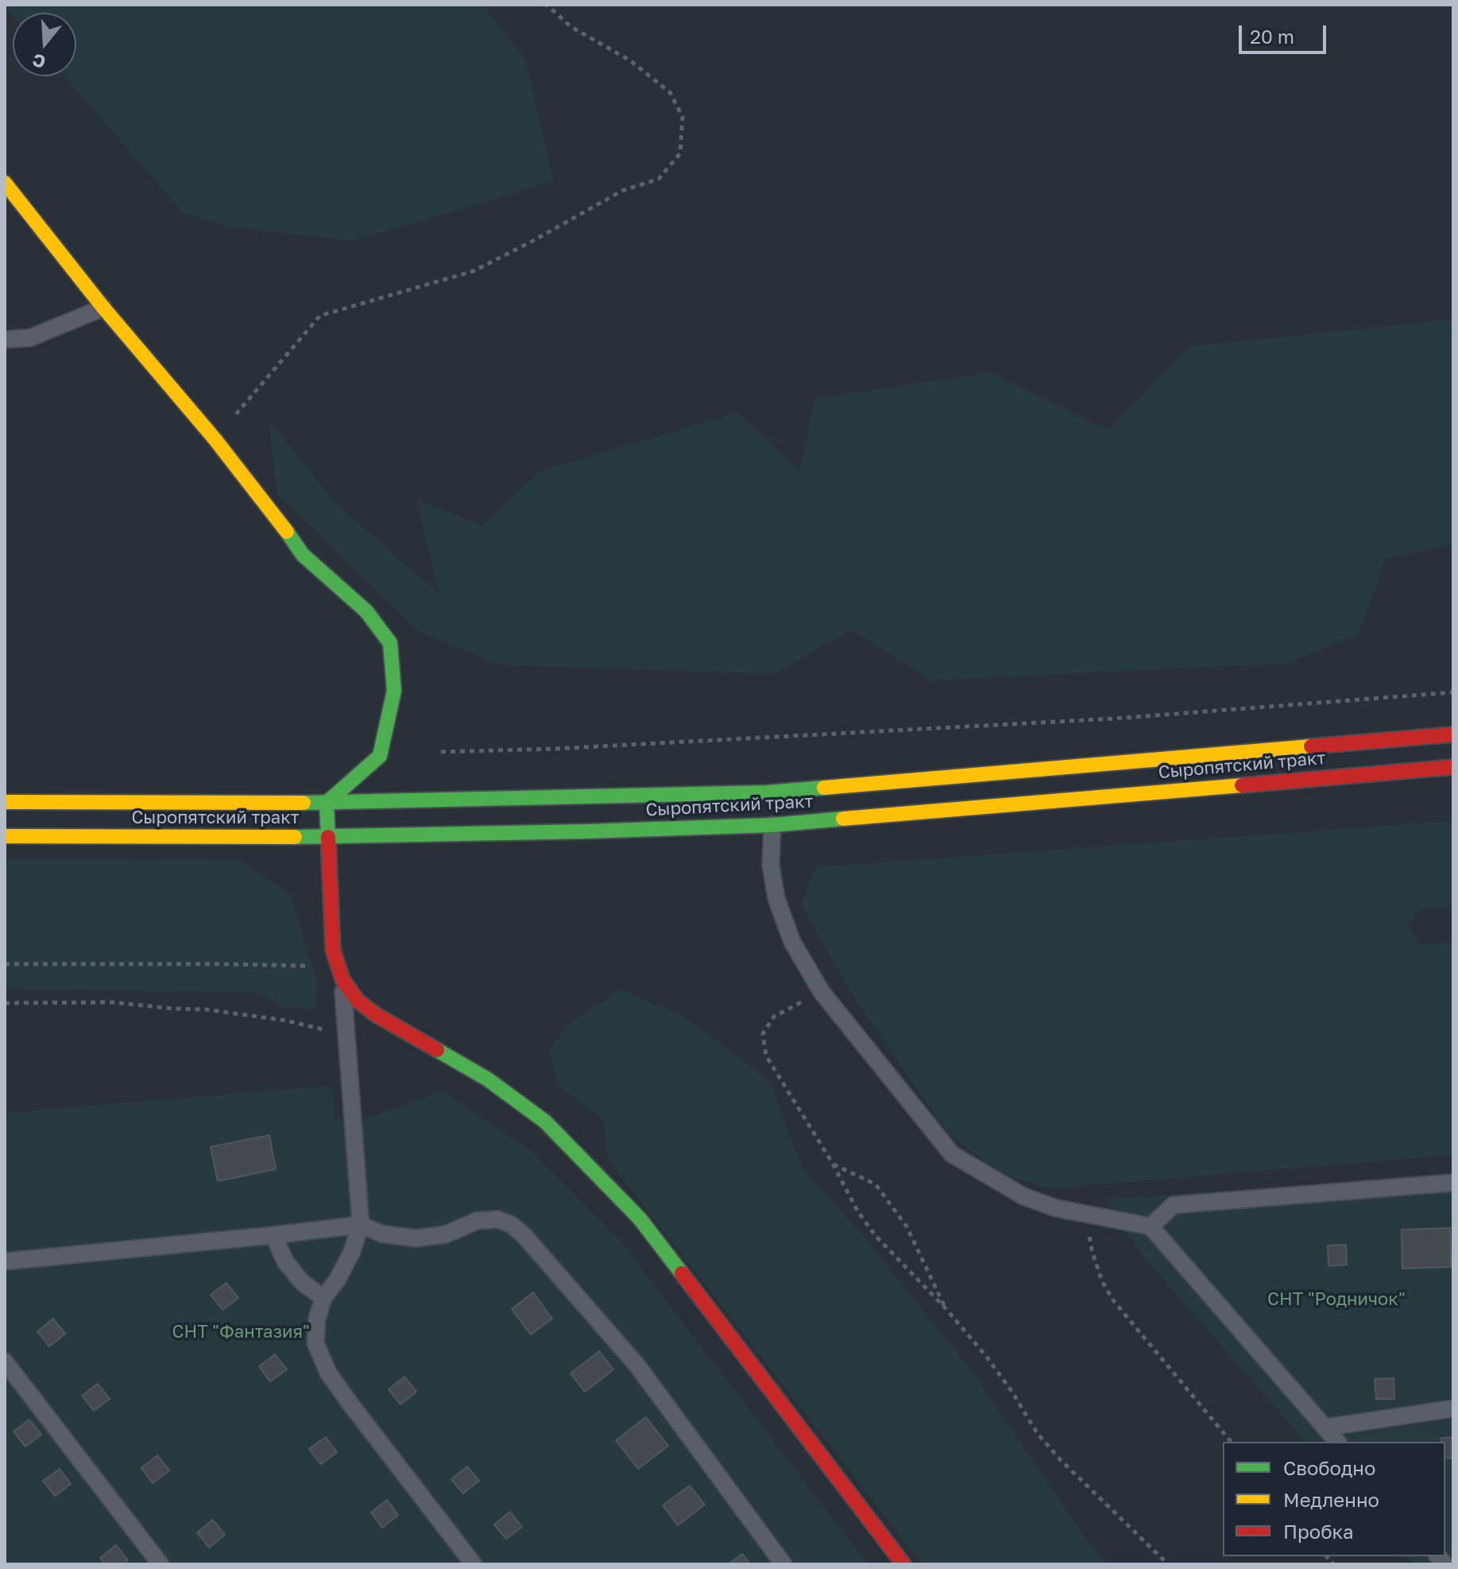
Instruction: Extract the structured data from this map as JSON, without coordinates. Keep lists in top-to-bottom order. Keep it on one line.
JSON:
{"streets":{"main road":["Сыропятский тракт"]},"parks":["СНТ \"Родничок\"","СНТ \"Фантазия\""],"legend":["Свободно","Медленно","Пробка"],"scale_bar":"20 m","north":"bottom"}
